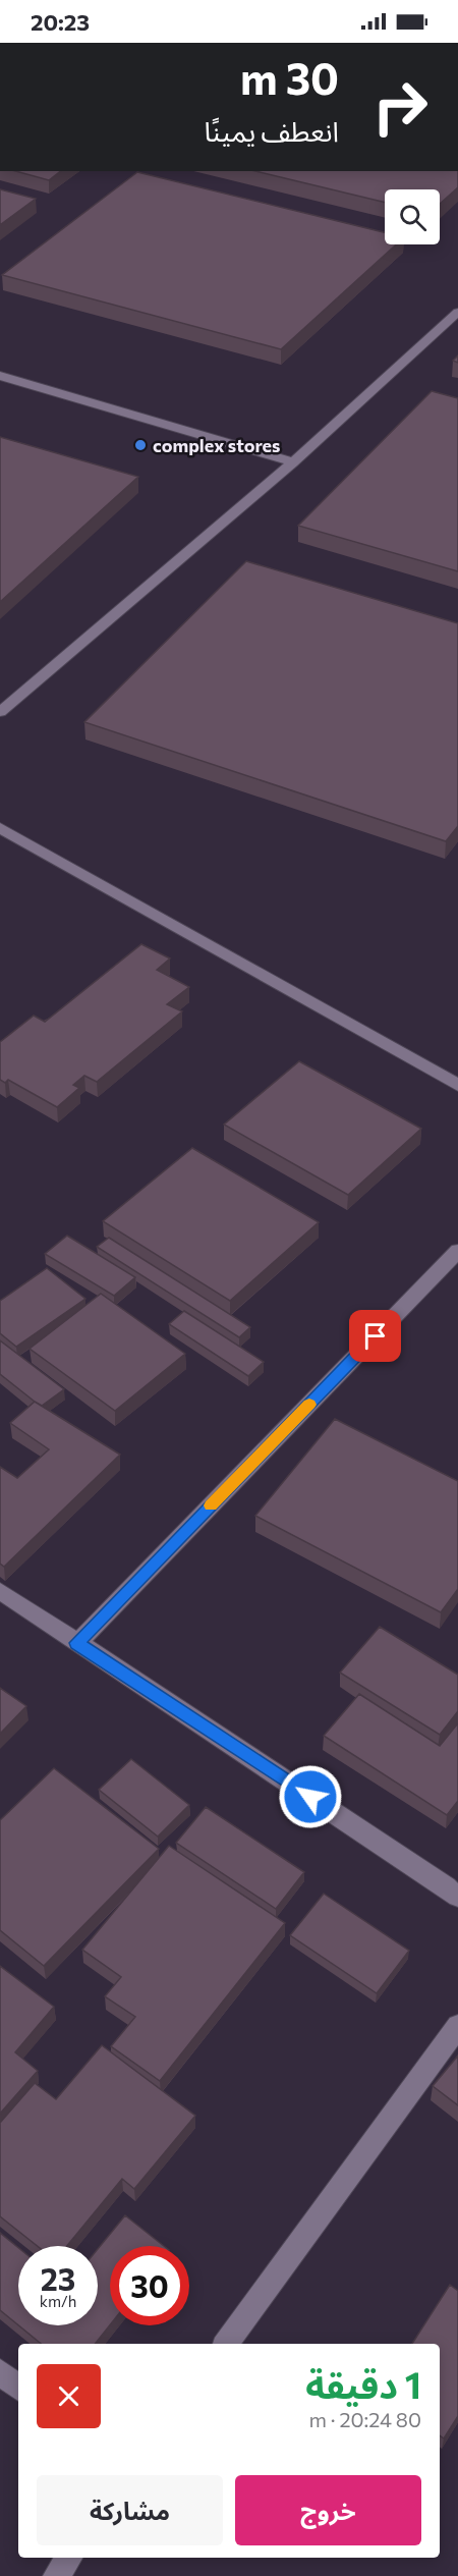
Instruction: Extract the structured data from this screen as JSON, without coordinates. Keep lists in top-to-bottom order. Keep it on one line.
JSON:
{"places":["complex stores"],"page":{"status":"20:23","turn":["30 m","انعطف يمينًا"],"speed":"23 km/h","limit":"30","heading":["1 دقيقة","80 m · 20:24"],"buttons":["خروج","مشاركة"]}}
